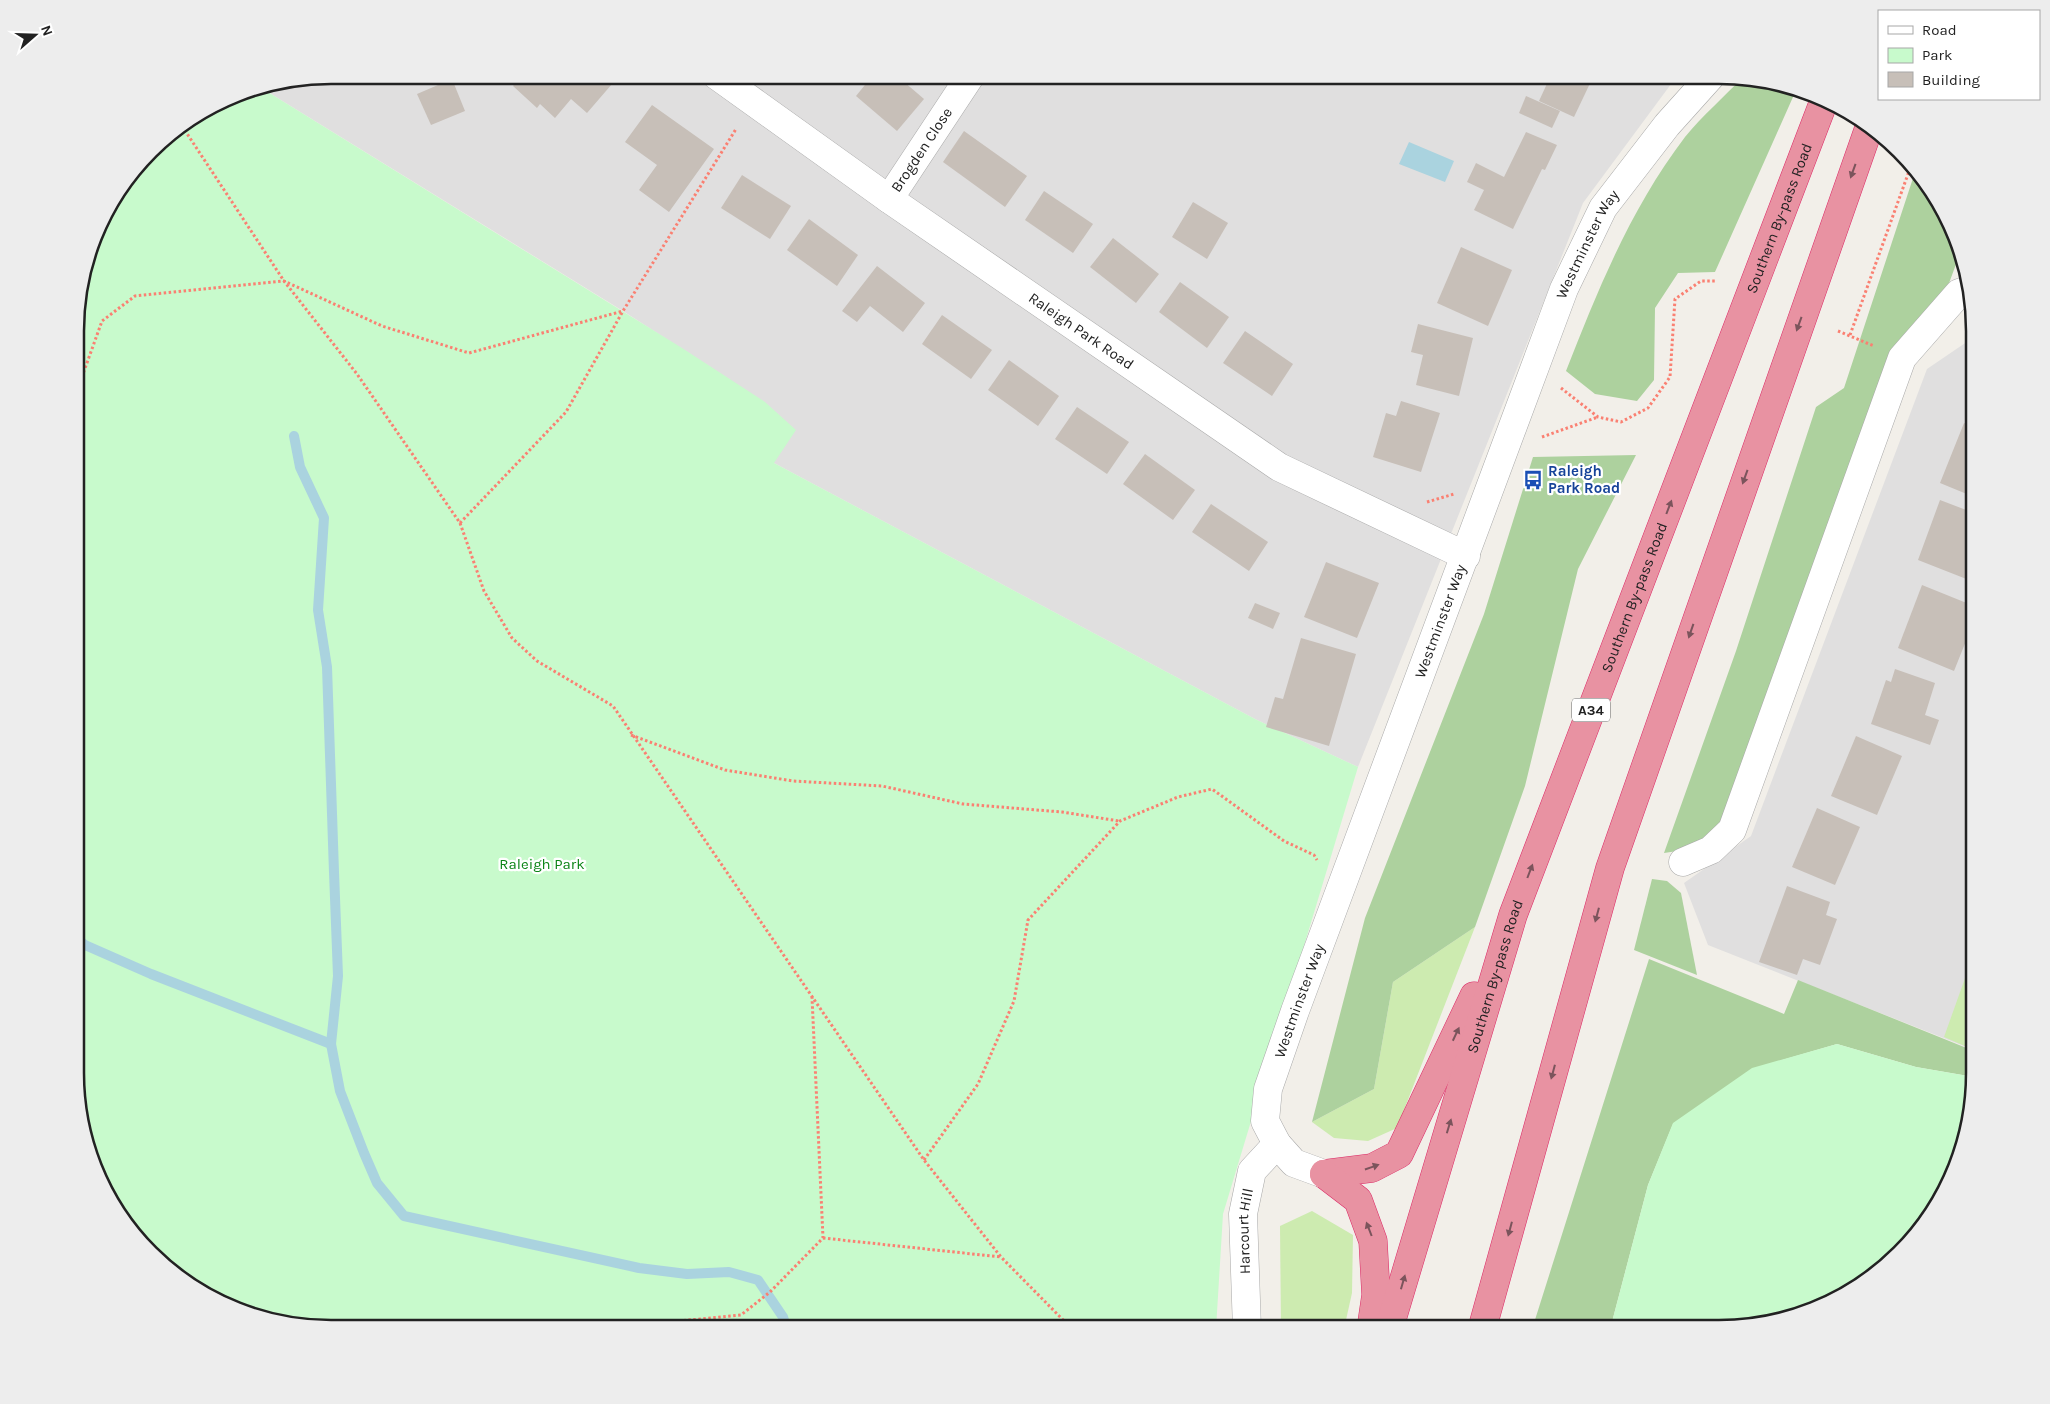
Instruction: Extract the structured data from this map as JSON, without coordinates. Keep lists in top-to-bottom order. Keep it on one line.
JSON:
{"streets":{"highway":["Southern By-pass Road","A34"],"street":["Brogden Close","Westminster Way","Raleigh Park Road","Harcourt Hill"]},"crossings":[["Brogden Close","Raleigh Park Road"],["Westminster Way","Raleigh Park Road"],["Westminster Way","Harcourt Hill"]],"parks":["Raleigh Park"],"places":{"bus stop":["Raleigh Park Road"]},"legend":["Road","Park","Building"],"north":"right"}
